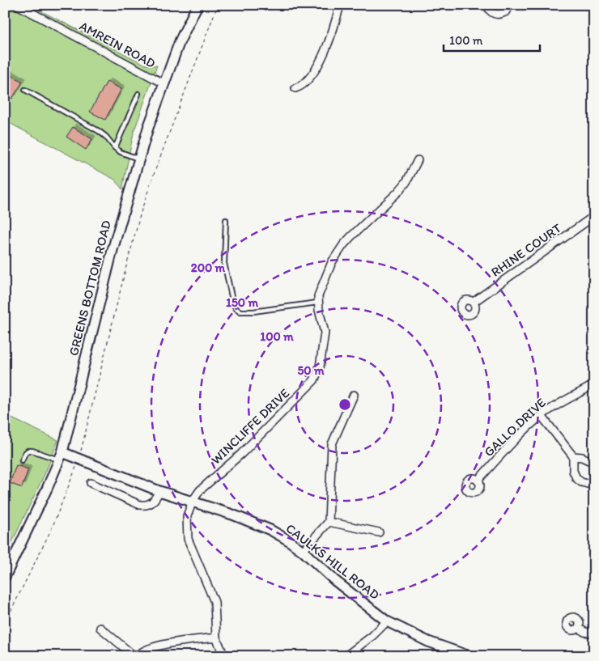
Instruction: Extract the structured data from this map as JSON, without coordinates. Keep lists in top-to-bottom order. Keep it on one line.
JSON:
{"streets":{"street":["AMREIN ROAD","RHINE COURT","GREENS BOTTOM ROAD","WINCLIFFE DRIVE","GALLO DRIVE","CAULKS HILL ROAD"]},"crossings":[["AMREIN ROAD","GREENS BOTTOM ROAD"],["GREENS BOTTOM ROAD","CAULKS HILL ROAD"],["WINCLIFFE DRIVE","CAULKS HILL ROAD"]],"scale_bar":"100 m","rings":["200 m","150 m","100 m","50 m"]}
